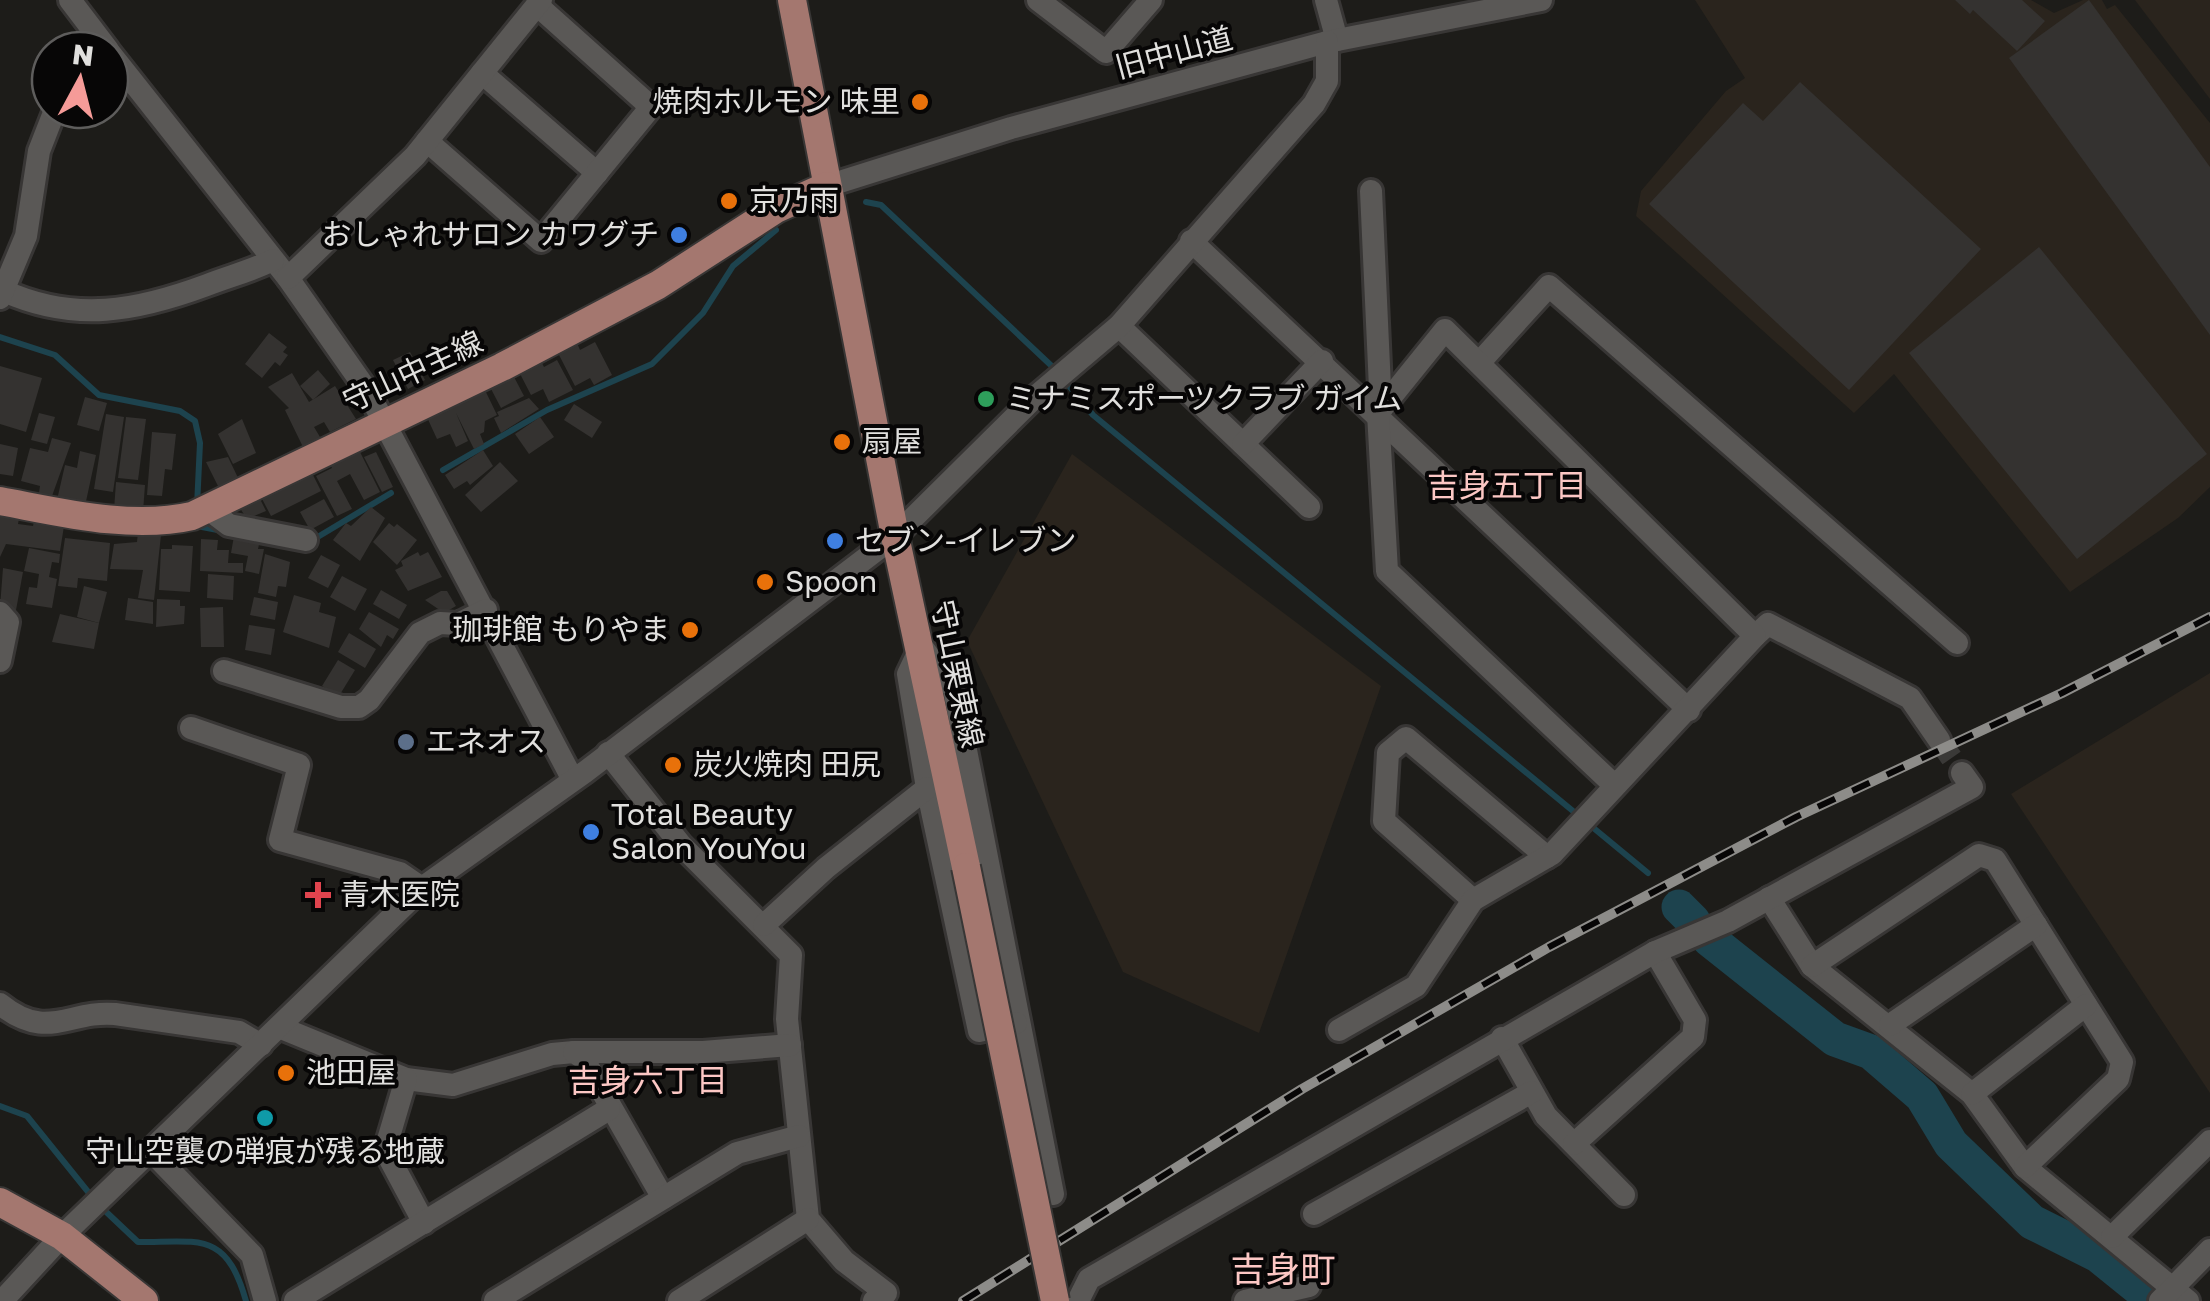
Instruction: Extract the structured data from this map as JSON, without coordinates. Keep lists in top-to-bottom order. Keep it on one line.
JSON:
{"streets":{"main road":["守山中主線","守山栗東線"],"street":["旧中山道"]},"crossings":[["旧中山道","守山中主線"],["旧中山道","守山栗東線"],["守山中主線","守山栗東線"]],"districts":["吉身五丁目","吉身六丁目","吉身町"],"places":{"other":["焼肉ホルモン 味里","京乃雨","おしゃれサロン カワグチ","ミナミスポーツクラブ ガイム","扇屋","セブン-イレブン","Spoon","珈琲館 もりやま","エネオス","炭火焼肉 田尻","Total Beauty Salon YouYou","池田屋","守山空襲の弾痕が残る地蔵"],"health":["青木医院"]},"north":"top"}
